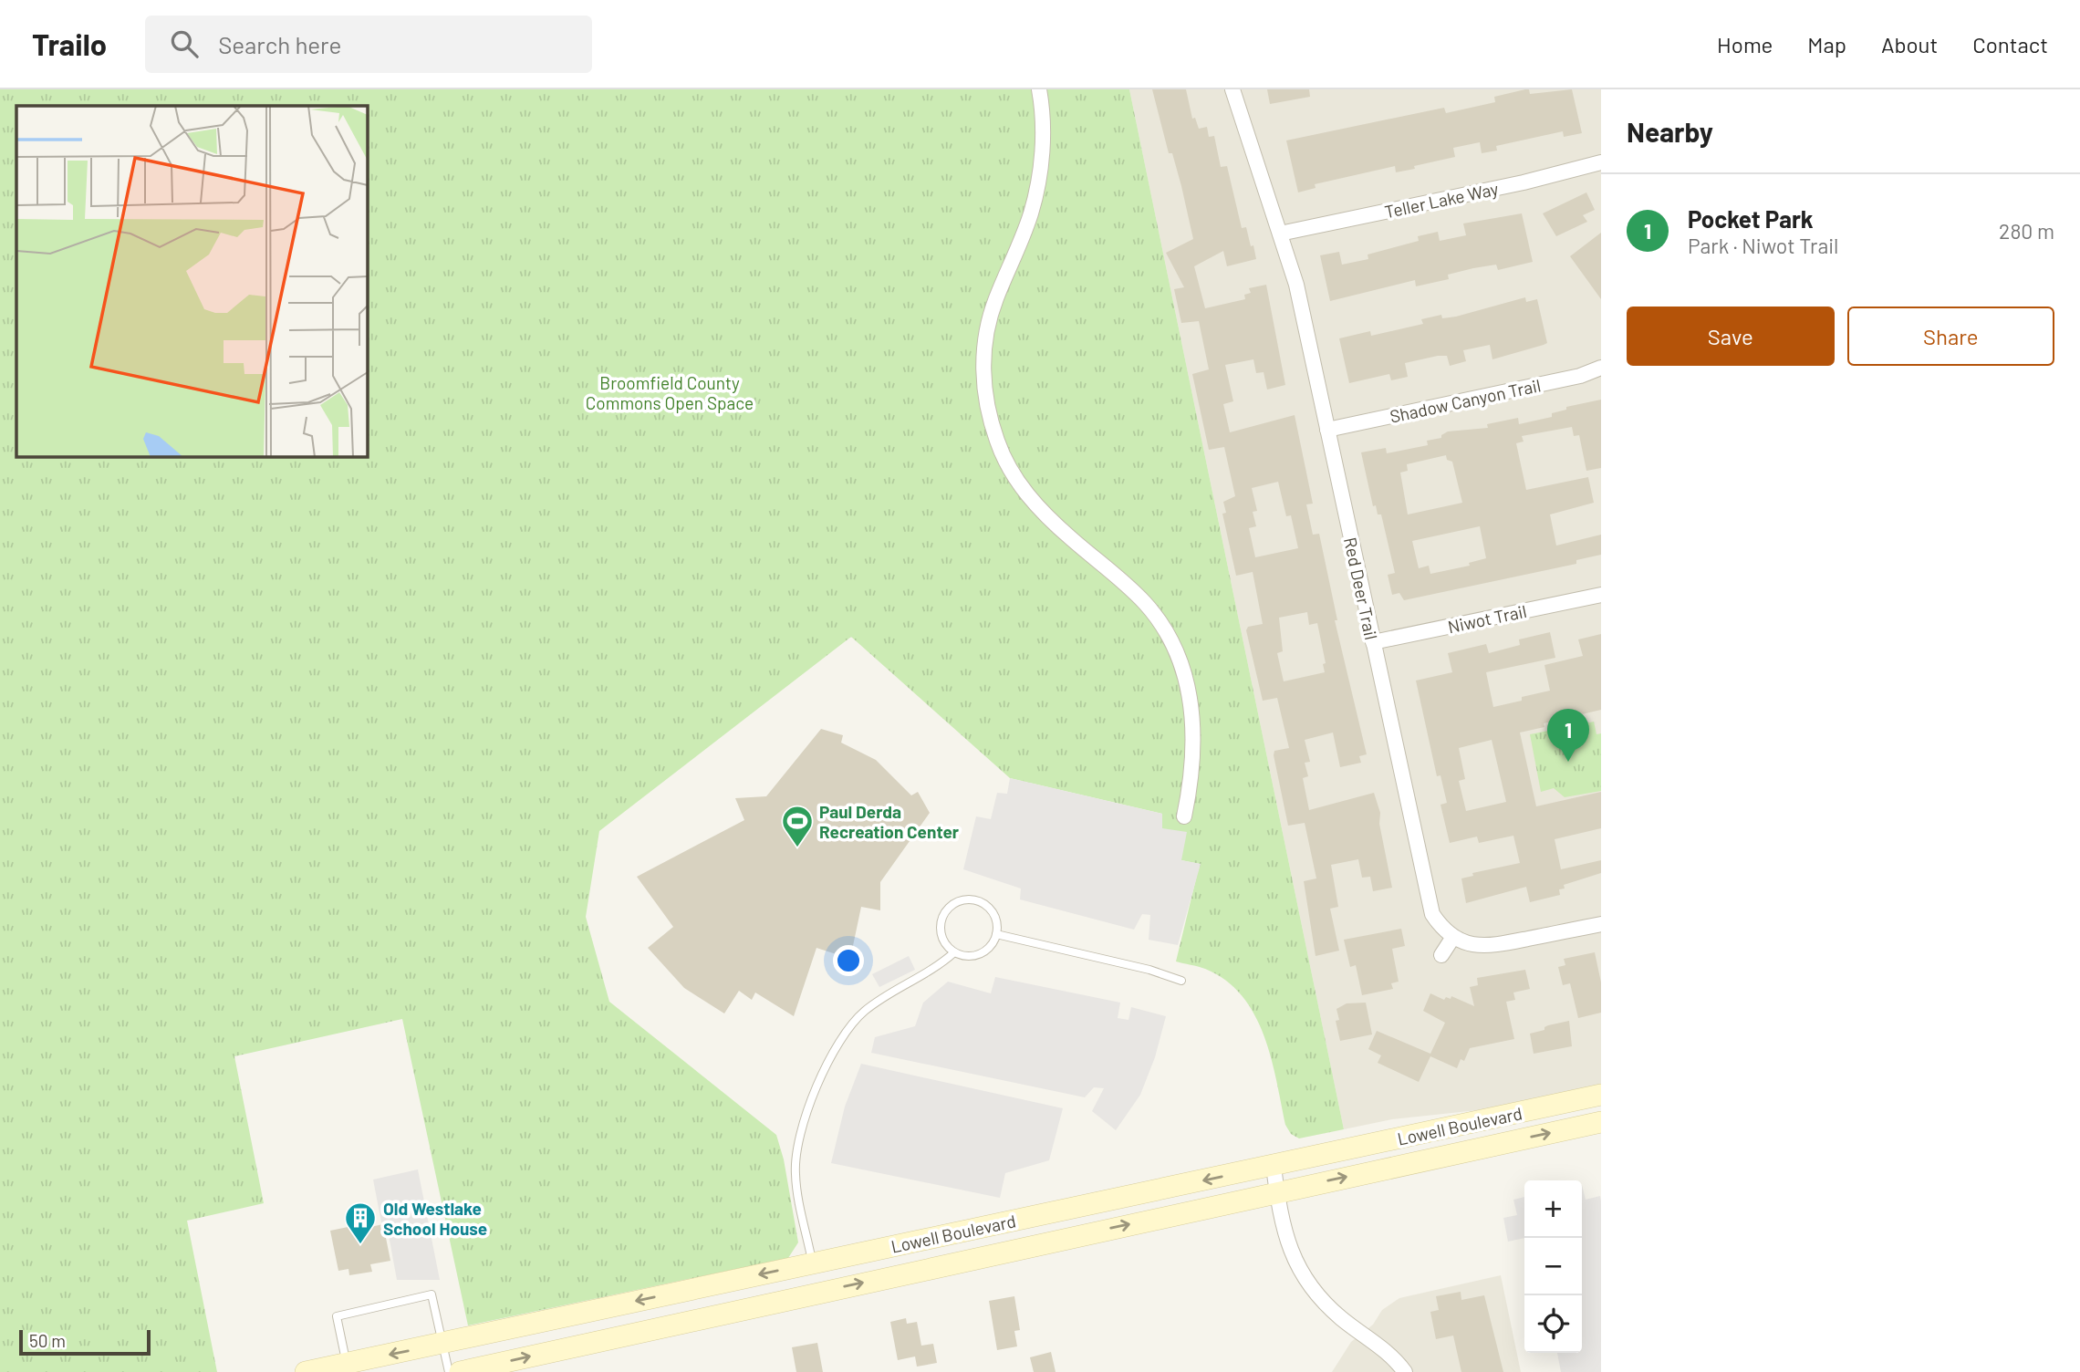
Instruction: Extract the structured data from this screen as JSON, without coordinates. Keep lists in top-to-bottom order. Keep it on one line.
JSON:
{"streets":{"main road":["Lowell Boulevard"],"street":["Teller Lake Way","Shadow Canyon Trail","Red Deer Trail","Niwot Trail"]},"crossings":[["Teller Lake Way","Red Deer Trail"],["Shadow Canyon Trail","Red Deer Trail"],["Red Deer Trail","Niwot Trail"]],"parks":["Broomfield County Commons Open Space"],"places":{"sports":["Paul Derda Recreation Center"],"building":["Old Westlake School House"]},"scale_bar":"50 m","page":{"header":"Trailo","search":"Search here","nav":["Home","Map","About","Contact"],"heading":"Nearby","list":[{"mark":"1","name":"Pocket Park","note":"Park · Niwot Trail","value":"280 m"}],"buttons":["Save","Share"],"pins":"1","map_buttons":["+","−"],"scale":"50 m"}}
